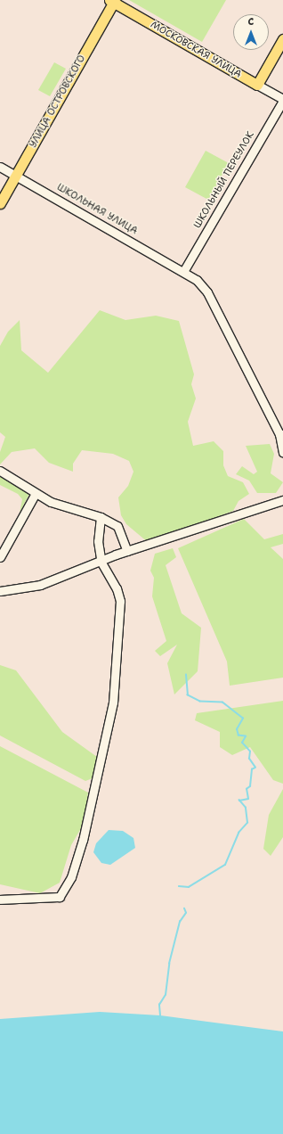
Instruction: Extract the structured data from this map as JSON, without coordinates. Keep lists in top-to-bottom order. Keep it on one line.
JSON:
{"streets":{"main road":["МОСКОВСКАЯ УЛИЦА","УЛИЦА ОСТРОВСКОГО"],"street":["ШКОЛЬНЫЙ ПЕРЕУЛОК","ШКОЛЬНАЯ УЛИЦА"]},"crossings":[["МОСКОВСКАЯ УЛИЦА","УЛИЦА ОСТРОВСКОГО"],["МОСКОВСКАЯ УЛИЦА","ШКОЛЬНЫЙ ПЕРЕУЛОК"],["УЛИЦА ОСТРОВСКОГО","ШКОЛЬНАЯ УЛИЦА"],["ШКОЛЬНЫЙ ПЕРЕУЛОК","ШКОЛЬНАЯ УЛИЦА"]],"north":"top"}
